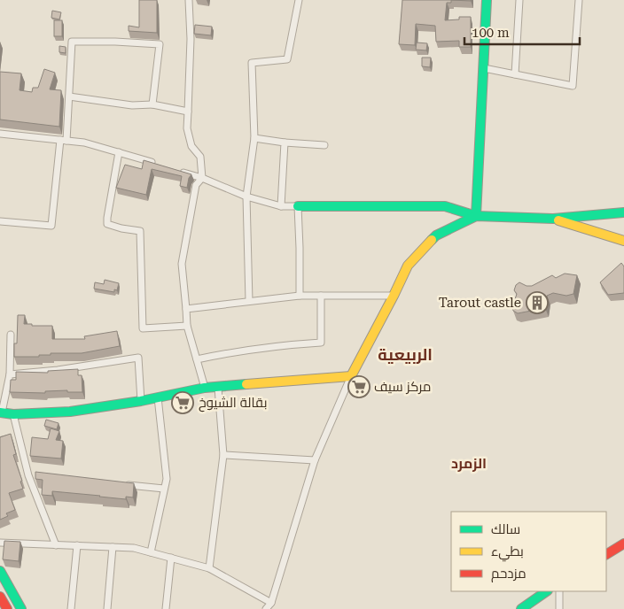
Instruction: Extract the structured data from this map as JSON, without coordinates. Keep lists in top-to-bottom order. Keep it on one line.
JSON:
{"districts":["الربيعية","الزمرد"],"places":{"building":["Tarout castle"],"supermarket":["مركز سيف","بقالة الشيوخ"]},"legend":["سالك","بطيء","مزدحم"],"scale_bar":"100 m"}
